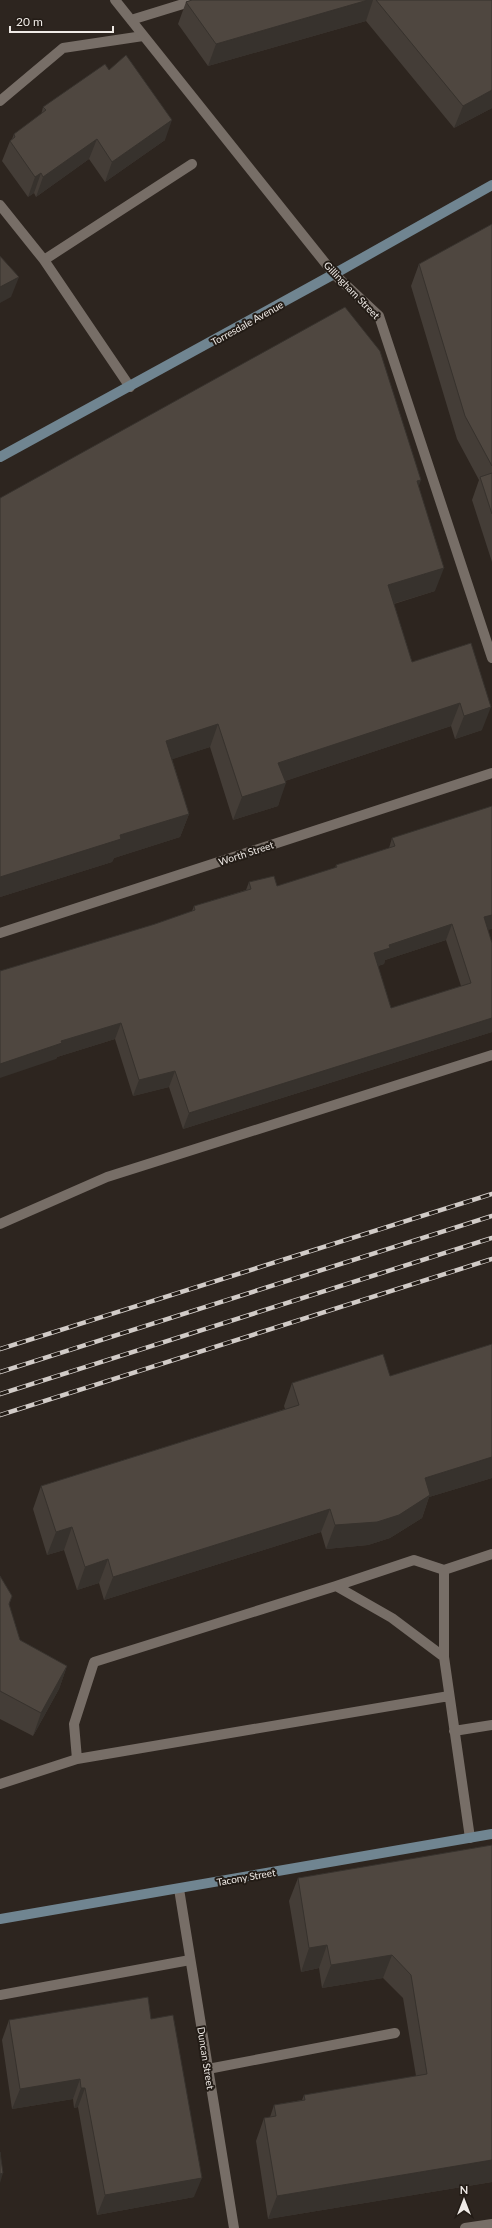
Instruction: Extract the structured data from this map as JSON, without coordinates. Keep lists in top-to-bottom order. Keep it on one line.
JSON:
{"streets":{"main road":["Torresdale Avenue","Tacony Street"],"street":["Gillingham Street","Worth Street","Duncan Street"]},"crossings":[["Gillingham Street","Torresdale Avenue"],["Tacony Street","Duncan Street"]],"scale_bar":"20 m","north":"top"}
